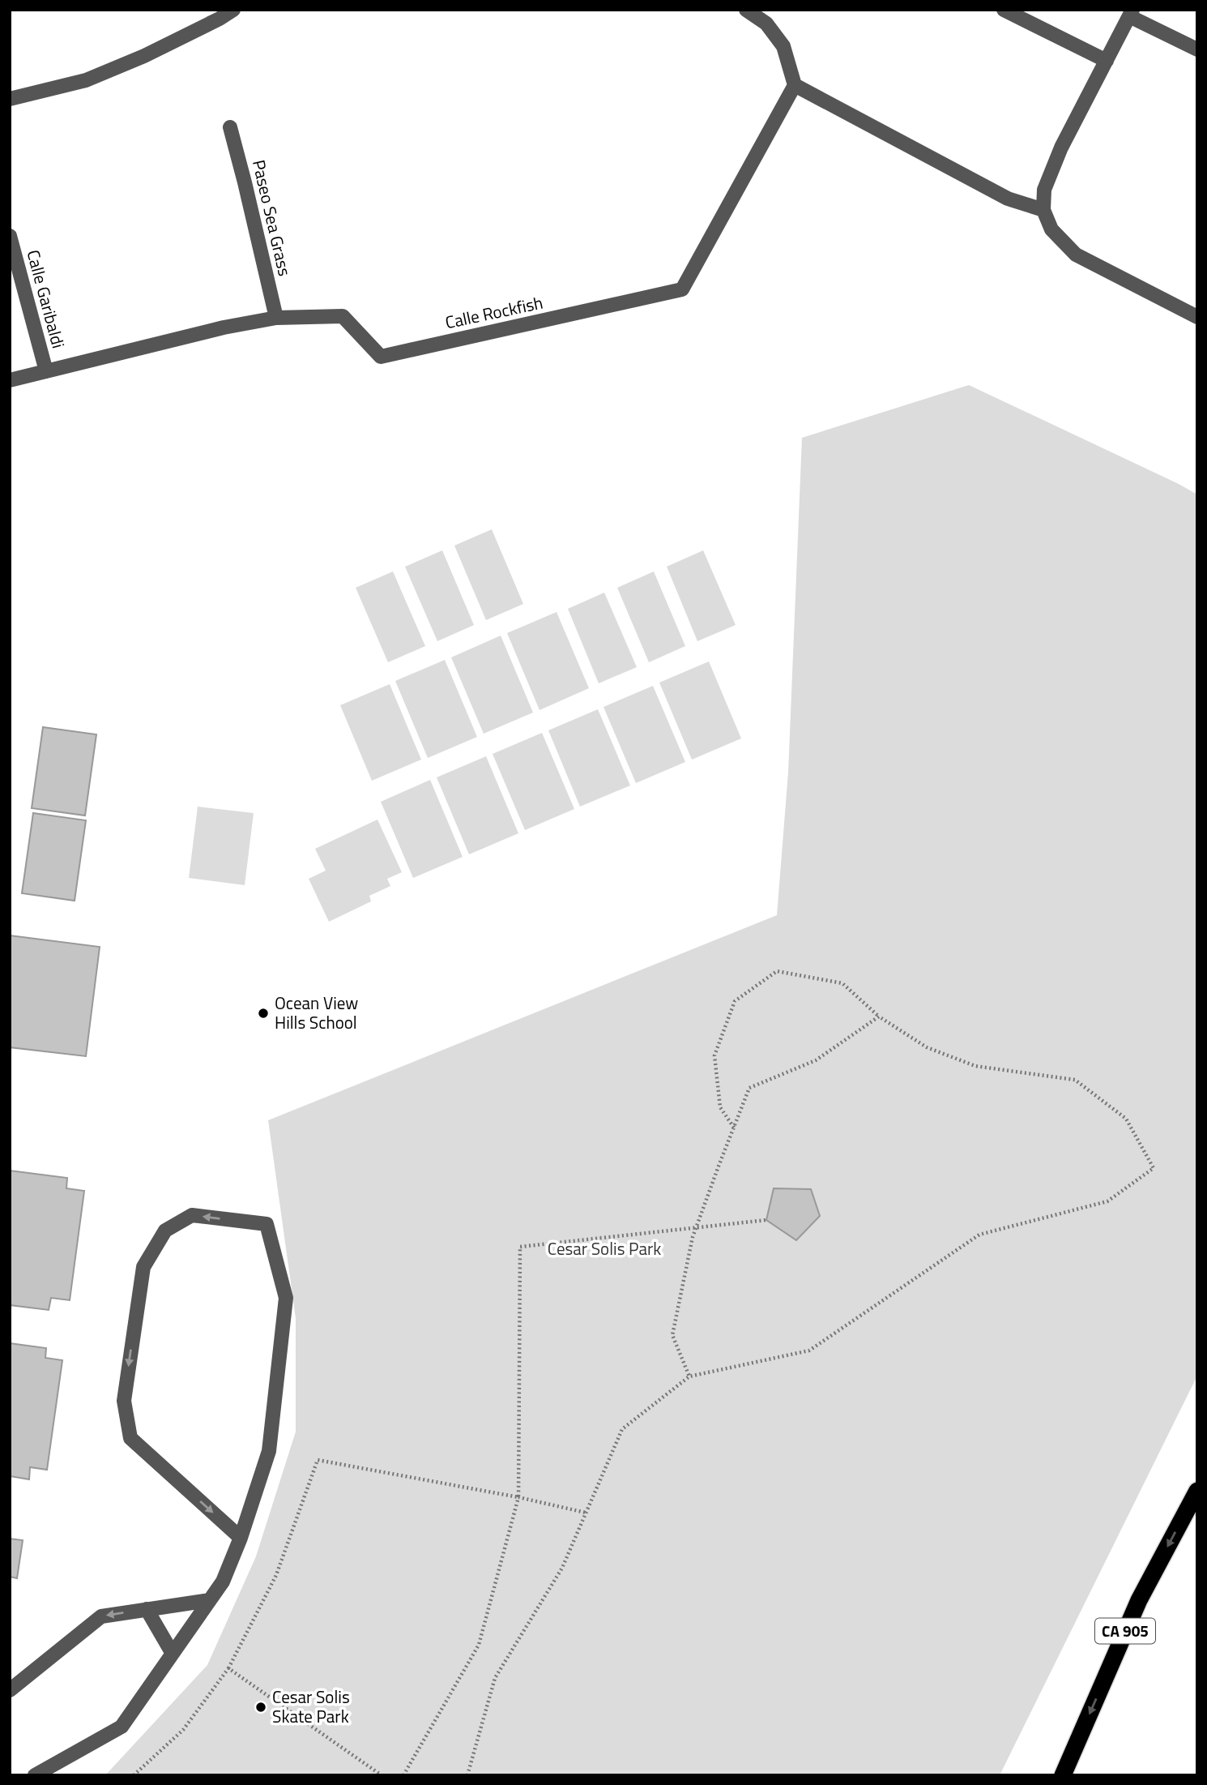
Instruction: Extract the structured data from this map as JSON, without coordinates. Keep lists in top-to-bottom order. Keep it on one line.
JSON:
{"streets":{"highway":["CA 905"],"street":["Paseo Sea Grass","Calle Garibaldi","Calle Rockfish"]},"crossings":[["Paseo Sea Grass","Calle Rockfish"],["Calle Garibaldi","Calle Rockfish"]],"parks":["Cesar Solis Park"],"places":["Ocean View Hills School","Cesar Solis Skate Park"]}
